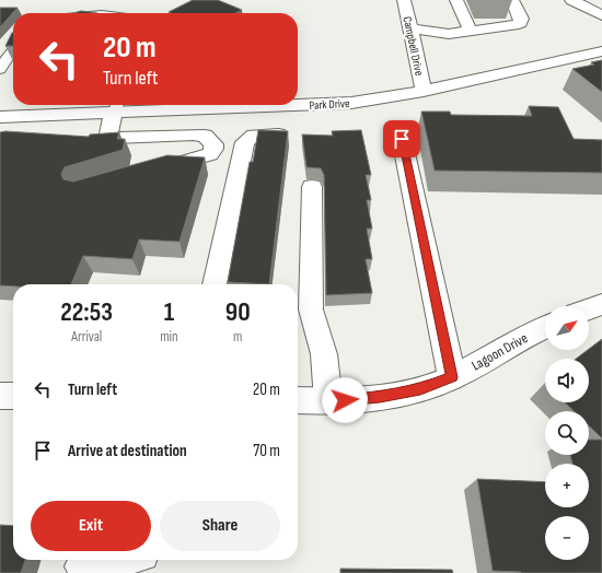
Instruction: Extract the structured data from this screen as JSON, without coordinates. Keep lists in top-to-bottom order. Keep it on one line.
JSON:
{"streets":{"street":["Campbell Drive","Park Drive","Lagoon Drive"]},"crossings":[["Campbell Drive","Park Drive"]],"north":"top right","page":{"turn":["20 m","Turn left"],"eta":["22:53","Arrival","1","min","90","m"],"map_buttons":["+","−"],"list":[{"name":"Turn left","value":"20 m"},{"name":"Arrive at destination","value":"70 m"}],"buttons":["Exit","Share"]}}
